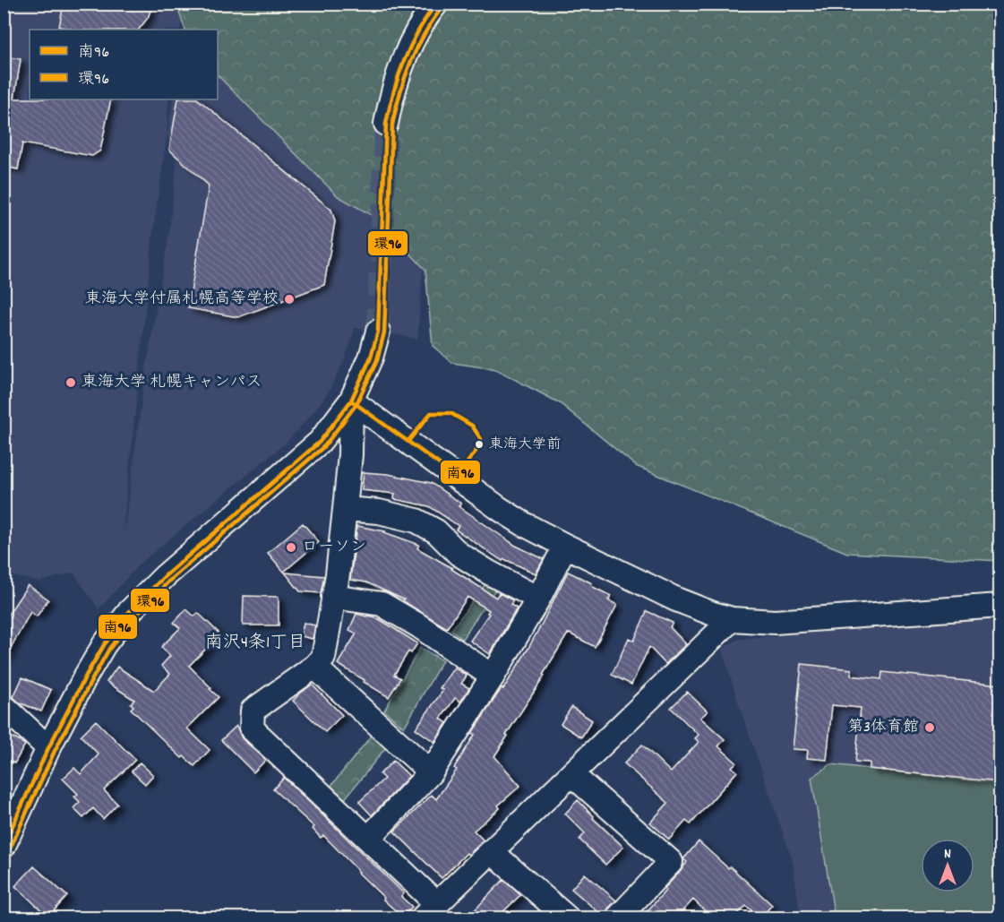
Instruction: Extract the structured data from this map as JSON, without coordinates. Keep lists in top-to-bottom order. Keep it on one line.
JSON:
{"districts":["南沢4条1丁目"],"places":["東海大学付属札幌高等学校","東海大学 札幌キャンパス","東海大学前","ローソン","第3体育館"],"lines":["transit line 南96","transit line 環96"],"legend":["南96","環96"],"north":"top"}
